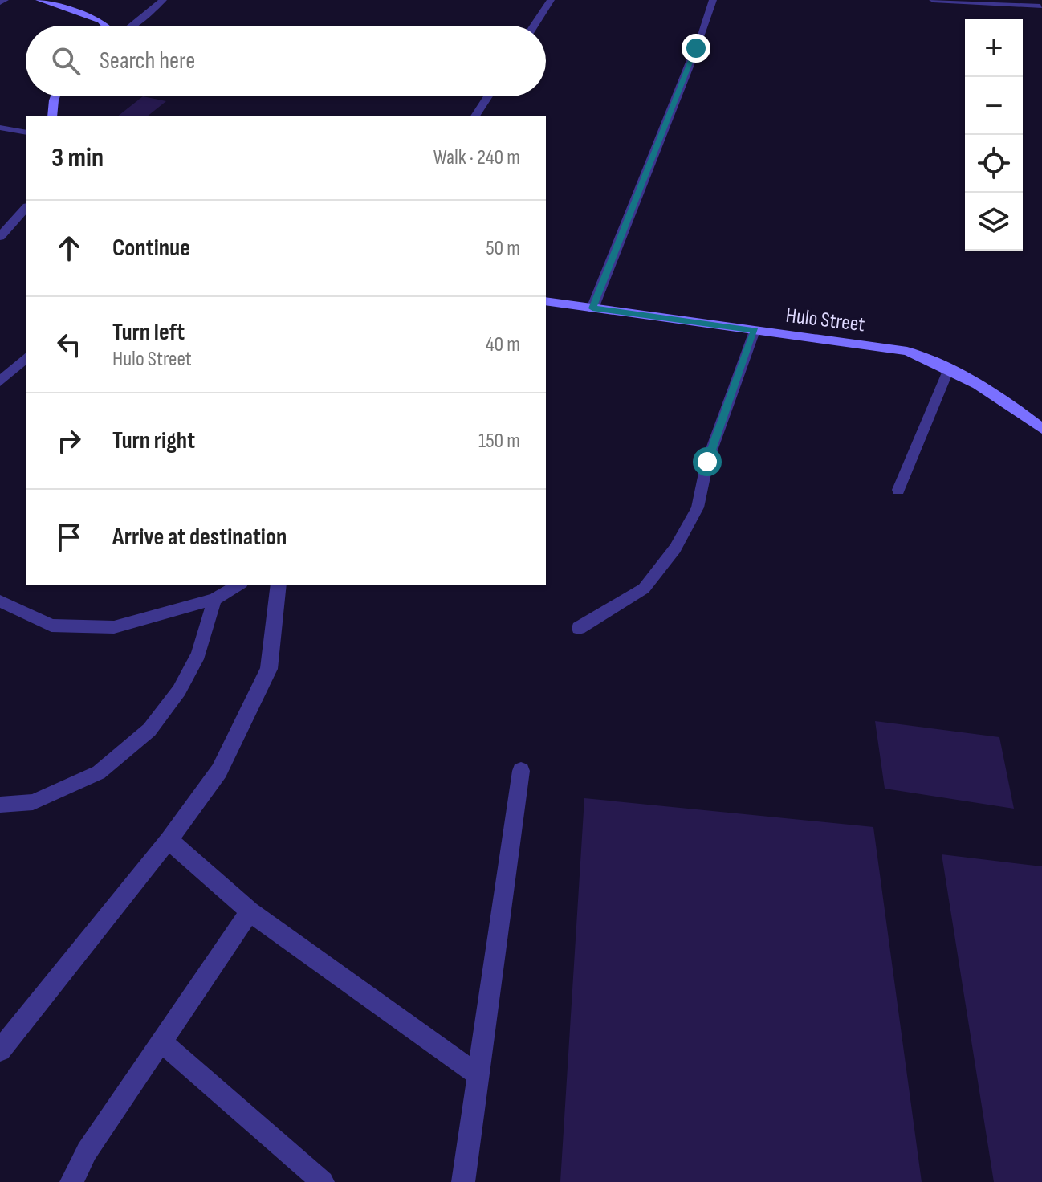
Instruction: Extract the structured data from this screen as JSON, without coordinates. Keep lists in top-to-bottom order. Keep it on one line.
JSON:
{"streets":{"main road":["Hulo Street"]},"page":{"map_buttons":["+","−"],"search":"Search here","heading":["3 min","Walk · 240 m"],"list":[["Continue","50 m"],["Turn left","Hulo Street","40 m"],["Turn right","150 m"],"Arrive at destination"]}}
